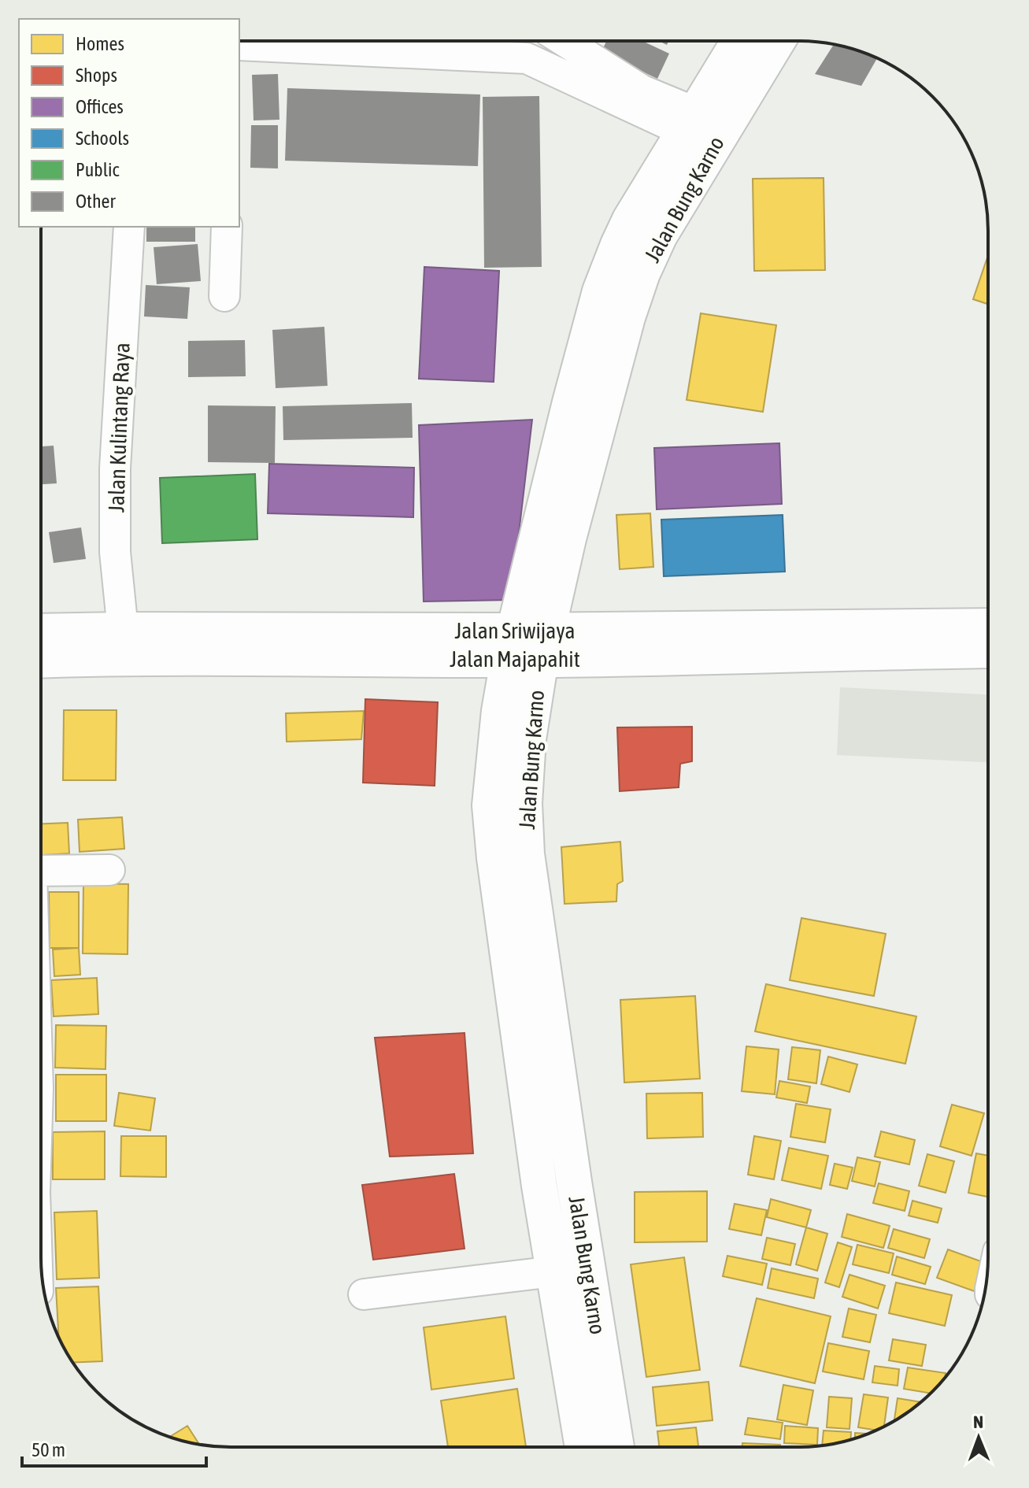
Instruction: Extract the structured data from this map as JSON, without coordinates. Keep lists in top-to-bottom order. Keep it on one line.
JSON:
{"streets":{"main road":["Jalan Bung Karno","Jalan Sriwijaya","Jalan Majapahit"],"street":["Jalan Kulintang Raya"]},"crossings":[["Jalan Bung Karno","Jalan Sriwijaya"],["Jalan Bung Karno","Jalan Majapahit"],["Jalan Kulintang Raya","Jalan Sriwijaya"],["Jalan Sriwijaya","Jalan Majapahit"]],"legend":["Homes","Shops","Offices","Schools","Public","Other"],"scale_bar":"50 m","north":"top"}
